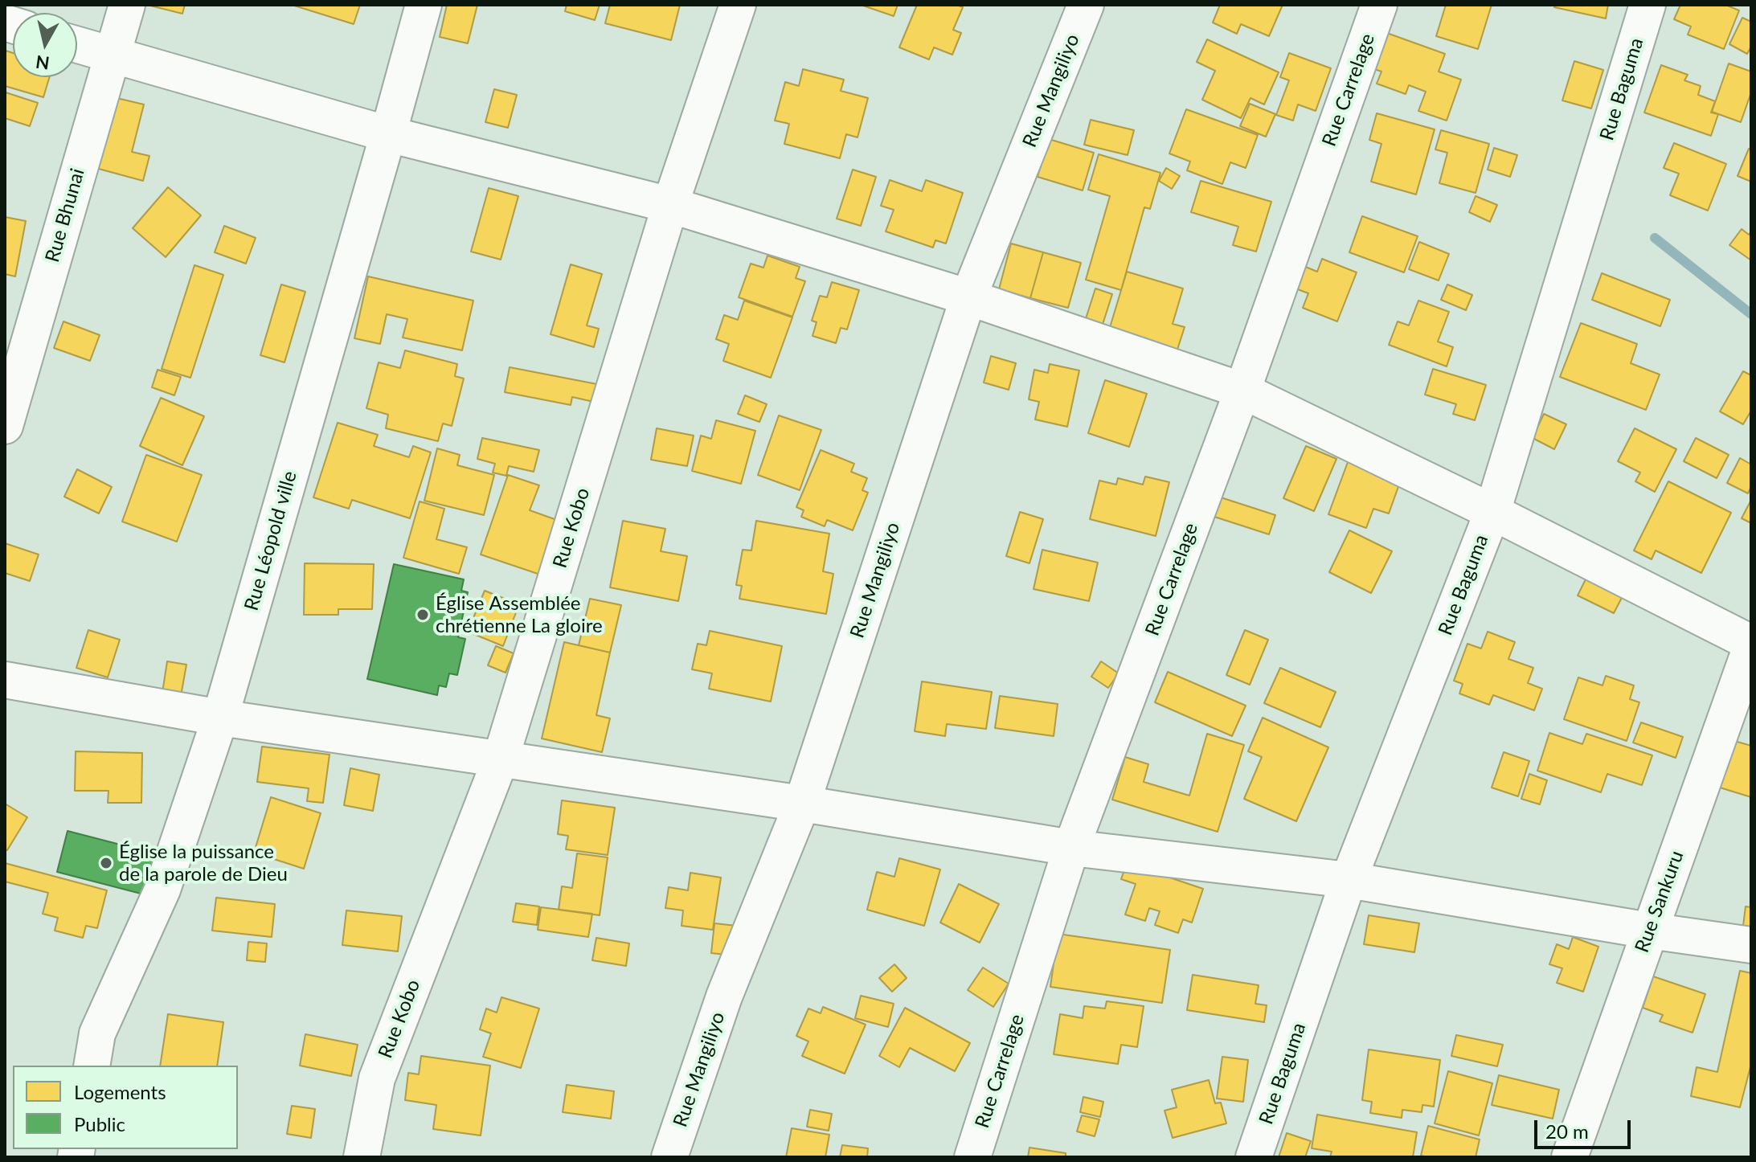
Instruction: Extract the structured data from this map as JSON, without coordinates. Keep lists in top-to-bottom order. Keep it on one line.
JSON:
{"streets":{"street":["Rue Baguma","Rue Carrelage","Rue Mangiliyo","Rue Bhunai","Rue Kobo","Rue Léopold ville","Rue Sankuru"]},"places":["Église Assemblée chrétienne La gloire","Église la puissance de la parole de Dieu"],"legend":["Logements","Public"],"scale_bar":"20 m","north":"bottom"}
